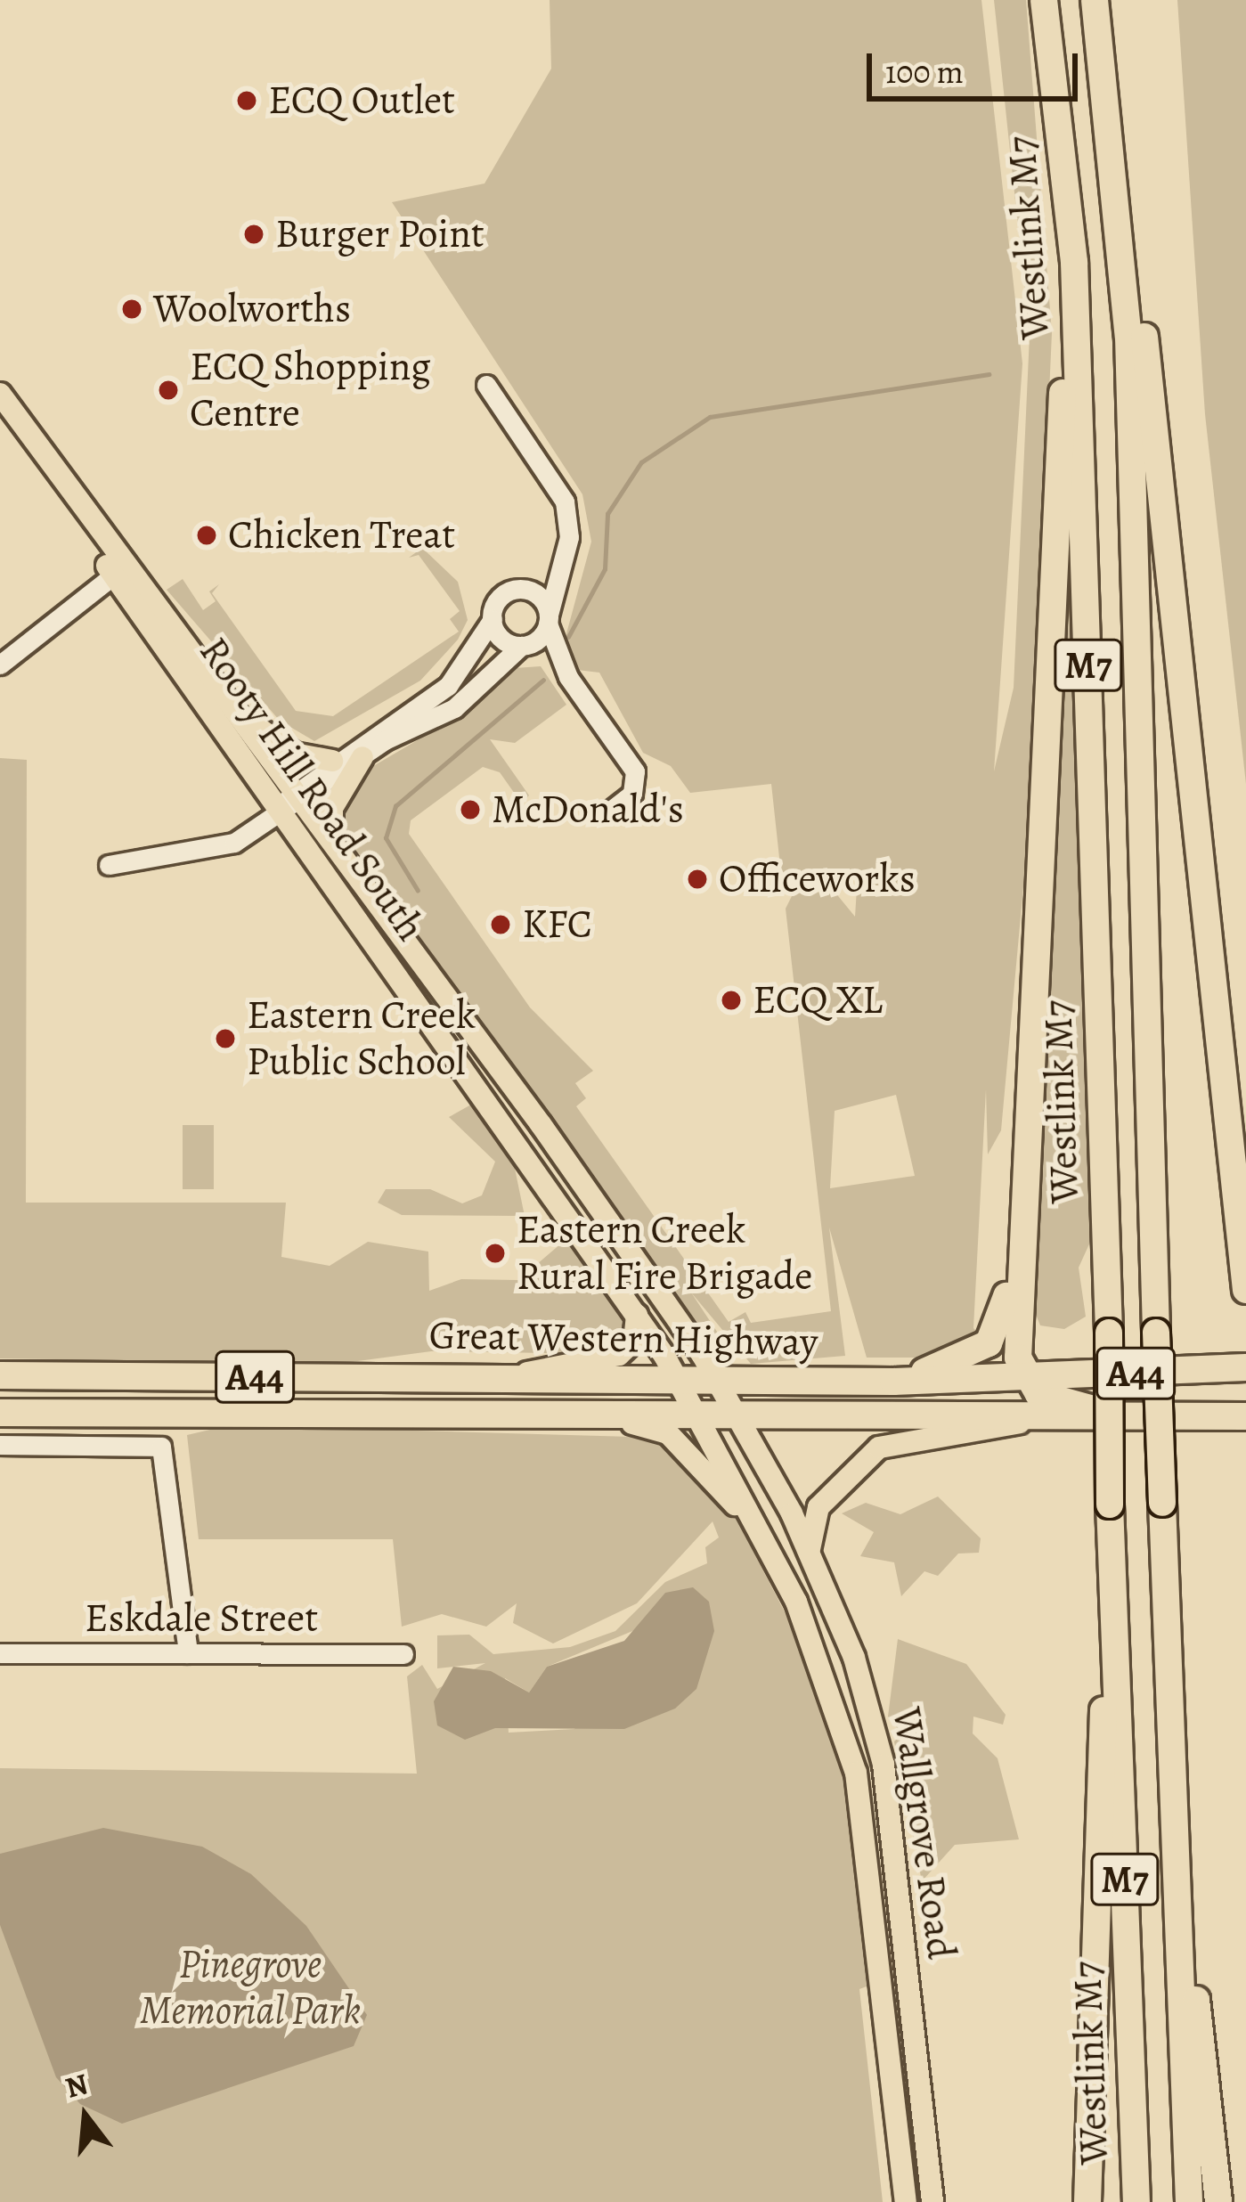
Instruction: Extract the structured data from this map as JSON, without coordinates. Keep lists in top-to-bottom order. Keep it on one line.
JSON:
{"streets":{"highway":["Westlink M7","M7","Great Western Highway","A44"],"main road":["Rooty Hill Road South","Wallgrove Road"],"street":["Eskdale Street"]},"crossings":[["Westlink M7","M7"],["M7","Great Western Highway"],["Rooty Hill Road South","Great Western Highway"],["Rooty Hill Road South","Wallgrove Road"],["Great Western Highway","Wallgrove Road"]],"parks":["Pinegrove Memorial Park"],"places":["ECQ Outlet","Burger Point","Woolworths","ECQ Shopping Centre","Chicken Treat","McDonald's","Officeworks","KFC","ECQ XL","Eastern Creek Public School","Eastern Creek Rural Fire Brigade"],"scale_bar":"100 m","north":"top"}
